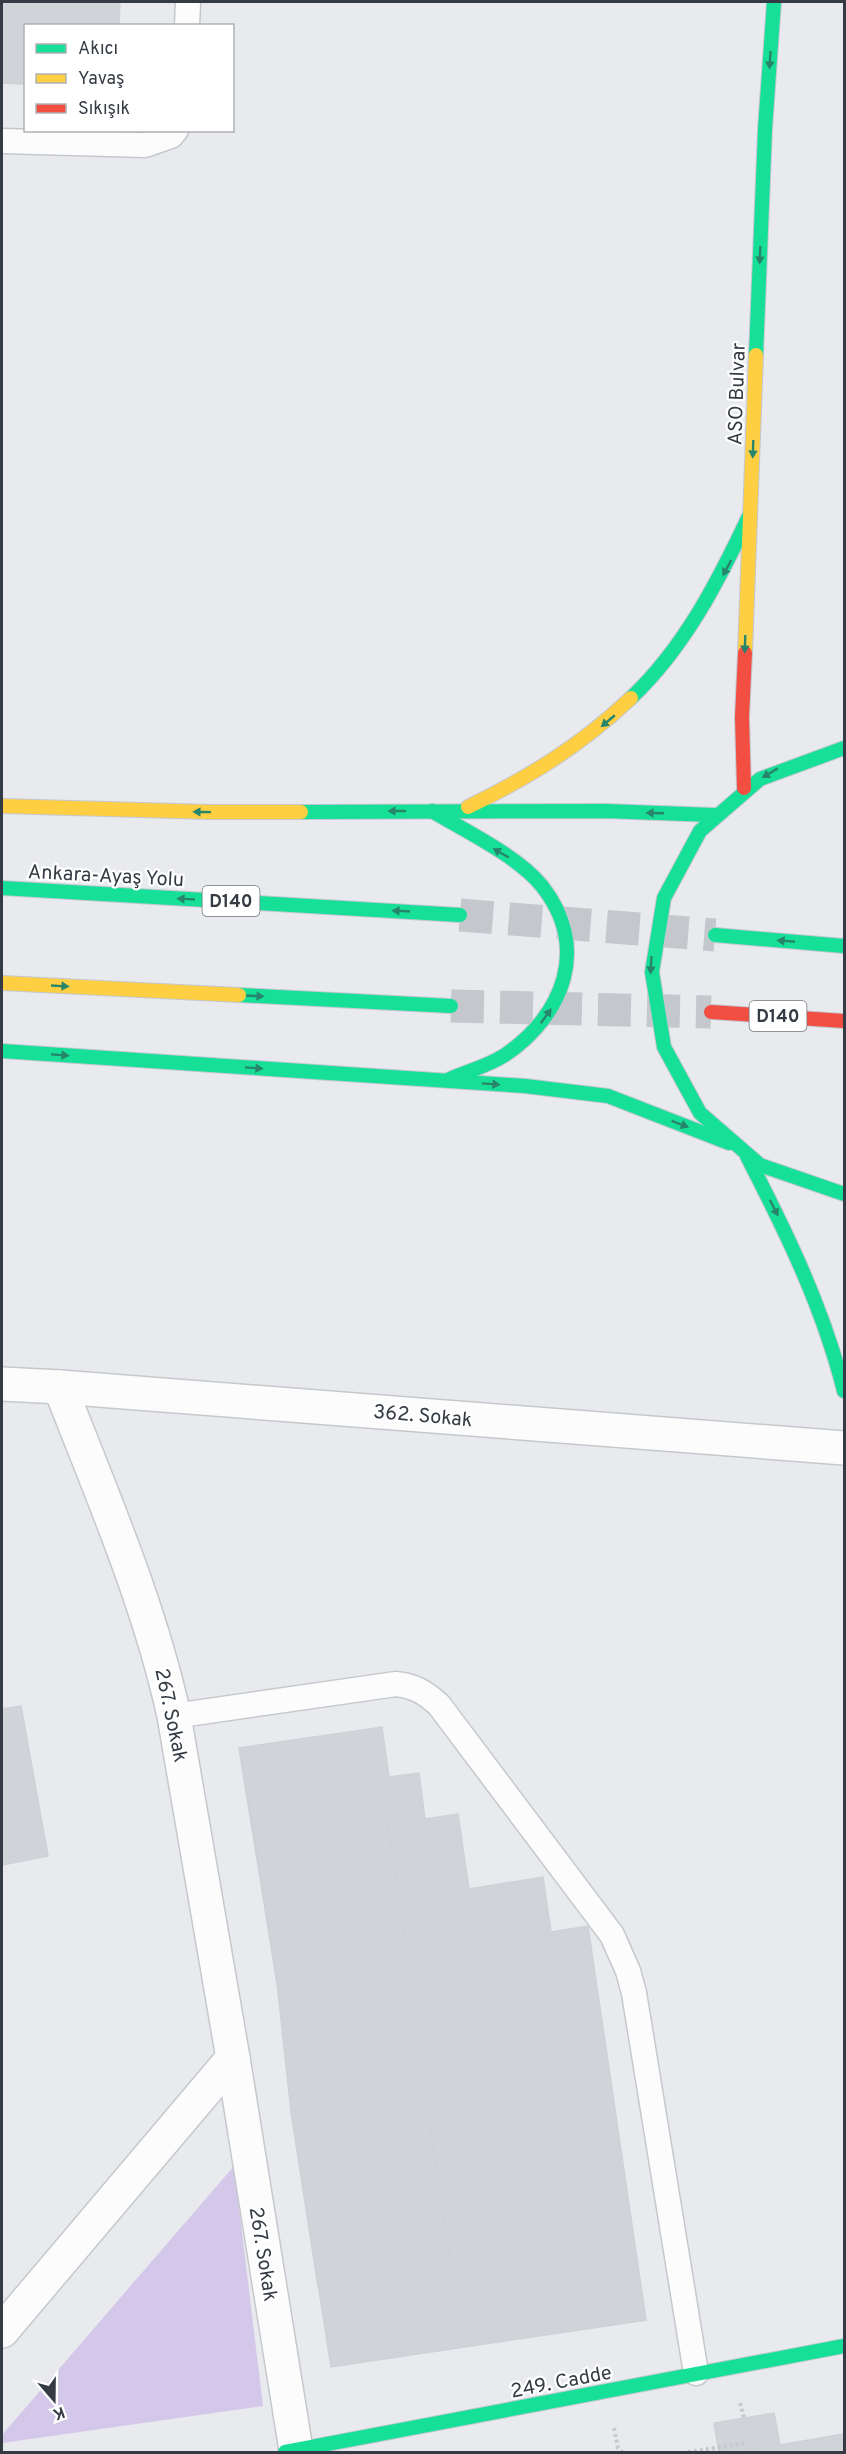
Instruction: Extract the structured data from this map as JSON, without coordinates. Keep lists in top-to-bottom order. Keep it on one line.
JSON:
{"streets":{"main road":["ASO Bulvar","Ankara-Ayaş Yolu","D140","249. Cadde"],"street":["362. Sokak","267. Sokak"]},"crossings":[["362. Sokak","267. Sokak"],["267. Sokak","249. Cadde"]],"one_way":["ASO Bulvar"],"legend":["Akıcı","Yavaş","Sıkışık"],"north":"bottom"}
